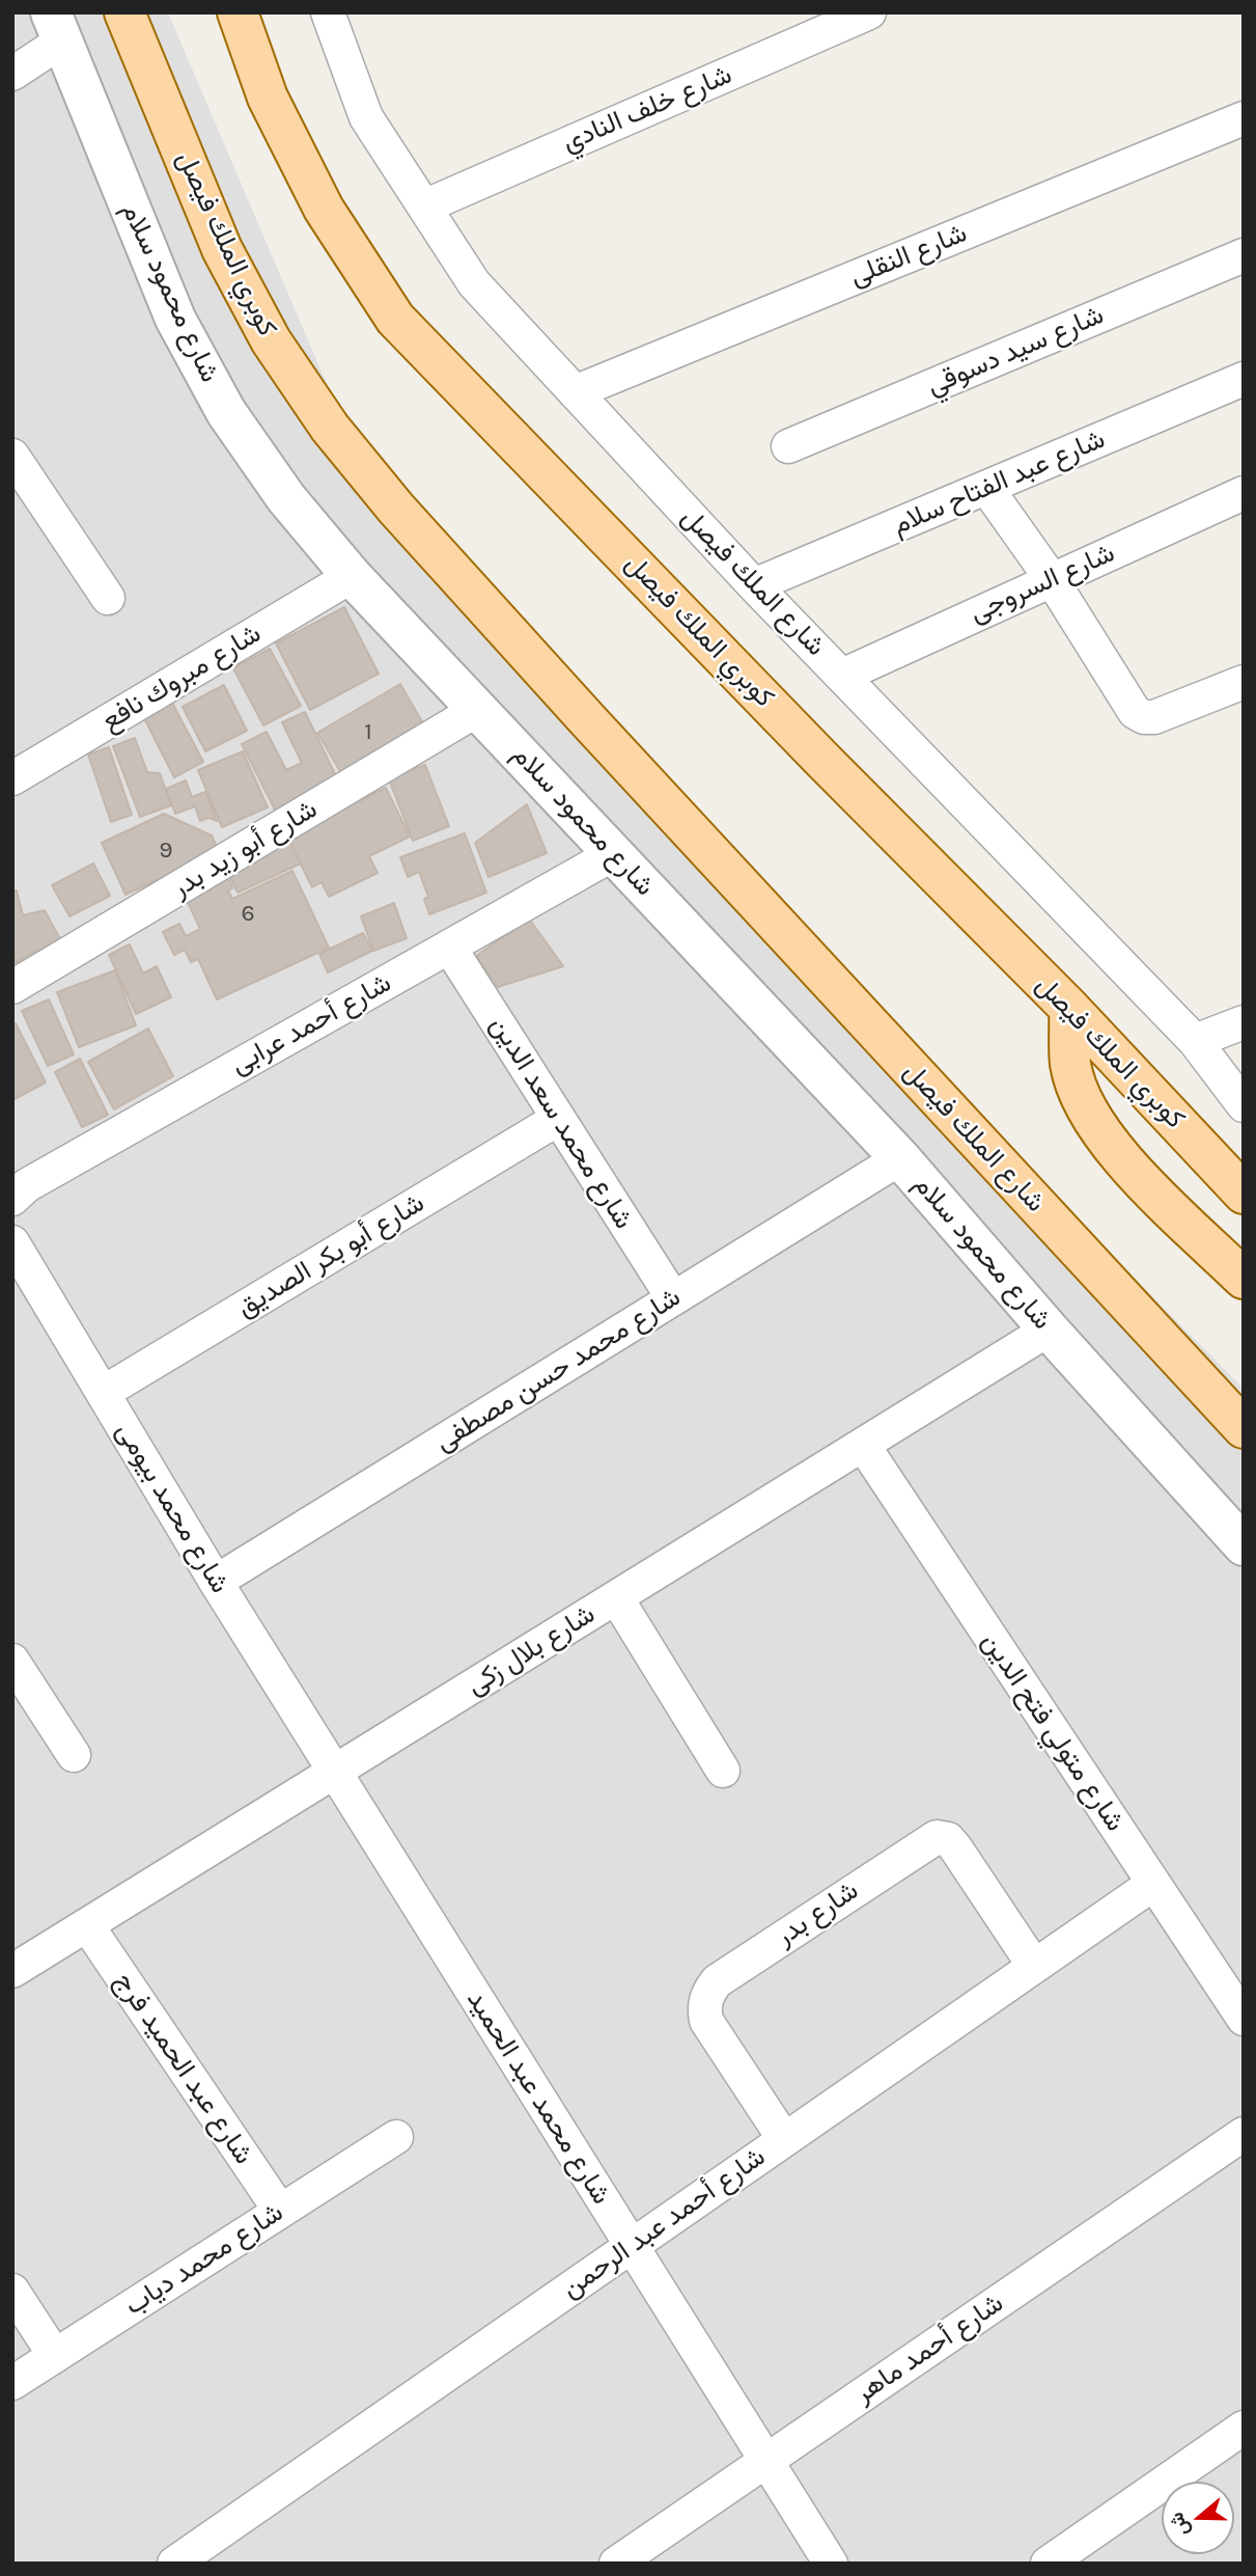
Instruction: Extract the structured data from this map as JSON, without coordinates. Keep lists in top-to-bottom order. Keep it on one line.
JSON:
{"streets":{"main road":["كوبري الملك فيصل","شارع الملك فيصل"],"street":["شارع خلف النادي","شارع النقلى","شارع محمود سلام","شارع سيد دسوقي","شارع عبد الفتاح سلام","شارع السروجى","شارع مبروك نافع","شارع أبو زيد بدر","شارع أحمد عرابى","شارع محمد سعد الدين","شارع أبو بكر الصديق","شارع محمد حسن مصطفى","شارع محمد بيومى","شارع بلال زكى","شارع متولي فتح الدين","شارع بدر","شارع عبد الحميد فرج","شارع محمد عبد الحميد","شارع أحمد عبد الرحمن","شارع محمد دياب","شارع أحمد ماهر"]},"crossings":[["شارع خلف النادي","شارع الملك فيصل"],["كوبري الملك فيصل","شارع الملك فيصل"],["شارع النقلى","شارع الملك فيصل"],["شارع محمود سلام","شارع مبروك نافع"],["شارع محمود سلام","شارع أبو زيد بدر"],["شارع محمود سلام","شارع أحمد عرابى"],["شارع محمود سلام","شارع محمد حسن مصطفى"],["شارع محمود سلام","شارع بلال زكى"],["شارع عبد الفتاح سلام","شارع الملك فيصل"],["شارع الملك فيصل","شارع السروجى"],["شارع أحمد عرابى","شارع محمد سعد الدين"],["شارع محمد سعد الدين","شارع أبو بكر الصديق"],["شارع محمد سعد الدين","شارع محمد حسن مصطفى"],["شارع أبو بكر الصديق","شارع محمد بيومى"],["شارع محمد حسن مصطفى","شارع محمد بيومى"],["شارع محمد بيومى","شارع بلال زكى"],["شارع محمد بيومى","شارع محمد عبد الحميد"],["شارع بلال زكى","شارع متولي فتح الدين"],["شارع بلال زكى","شارع عبد الحميد فرج"],["شارع بلال زكى","شارع محمد عبد الحميد"],["شارع متولي فتح الدين","شارع أحمد عبد الرحمن"],["شارع بدر","شارع أحمد عبد الرحمن"],["شارع عبد الحميد فرج","شارع محمد دياب"],["شارع محمد عبد الحميد","شارع أحمد عبد الرحمن"],["شارع محمد عبد الحميد","شارع أحمد ماهر"]],"house_numbers":["1","9","6"],"north":"left"}
